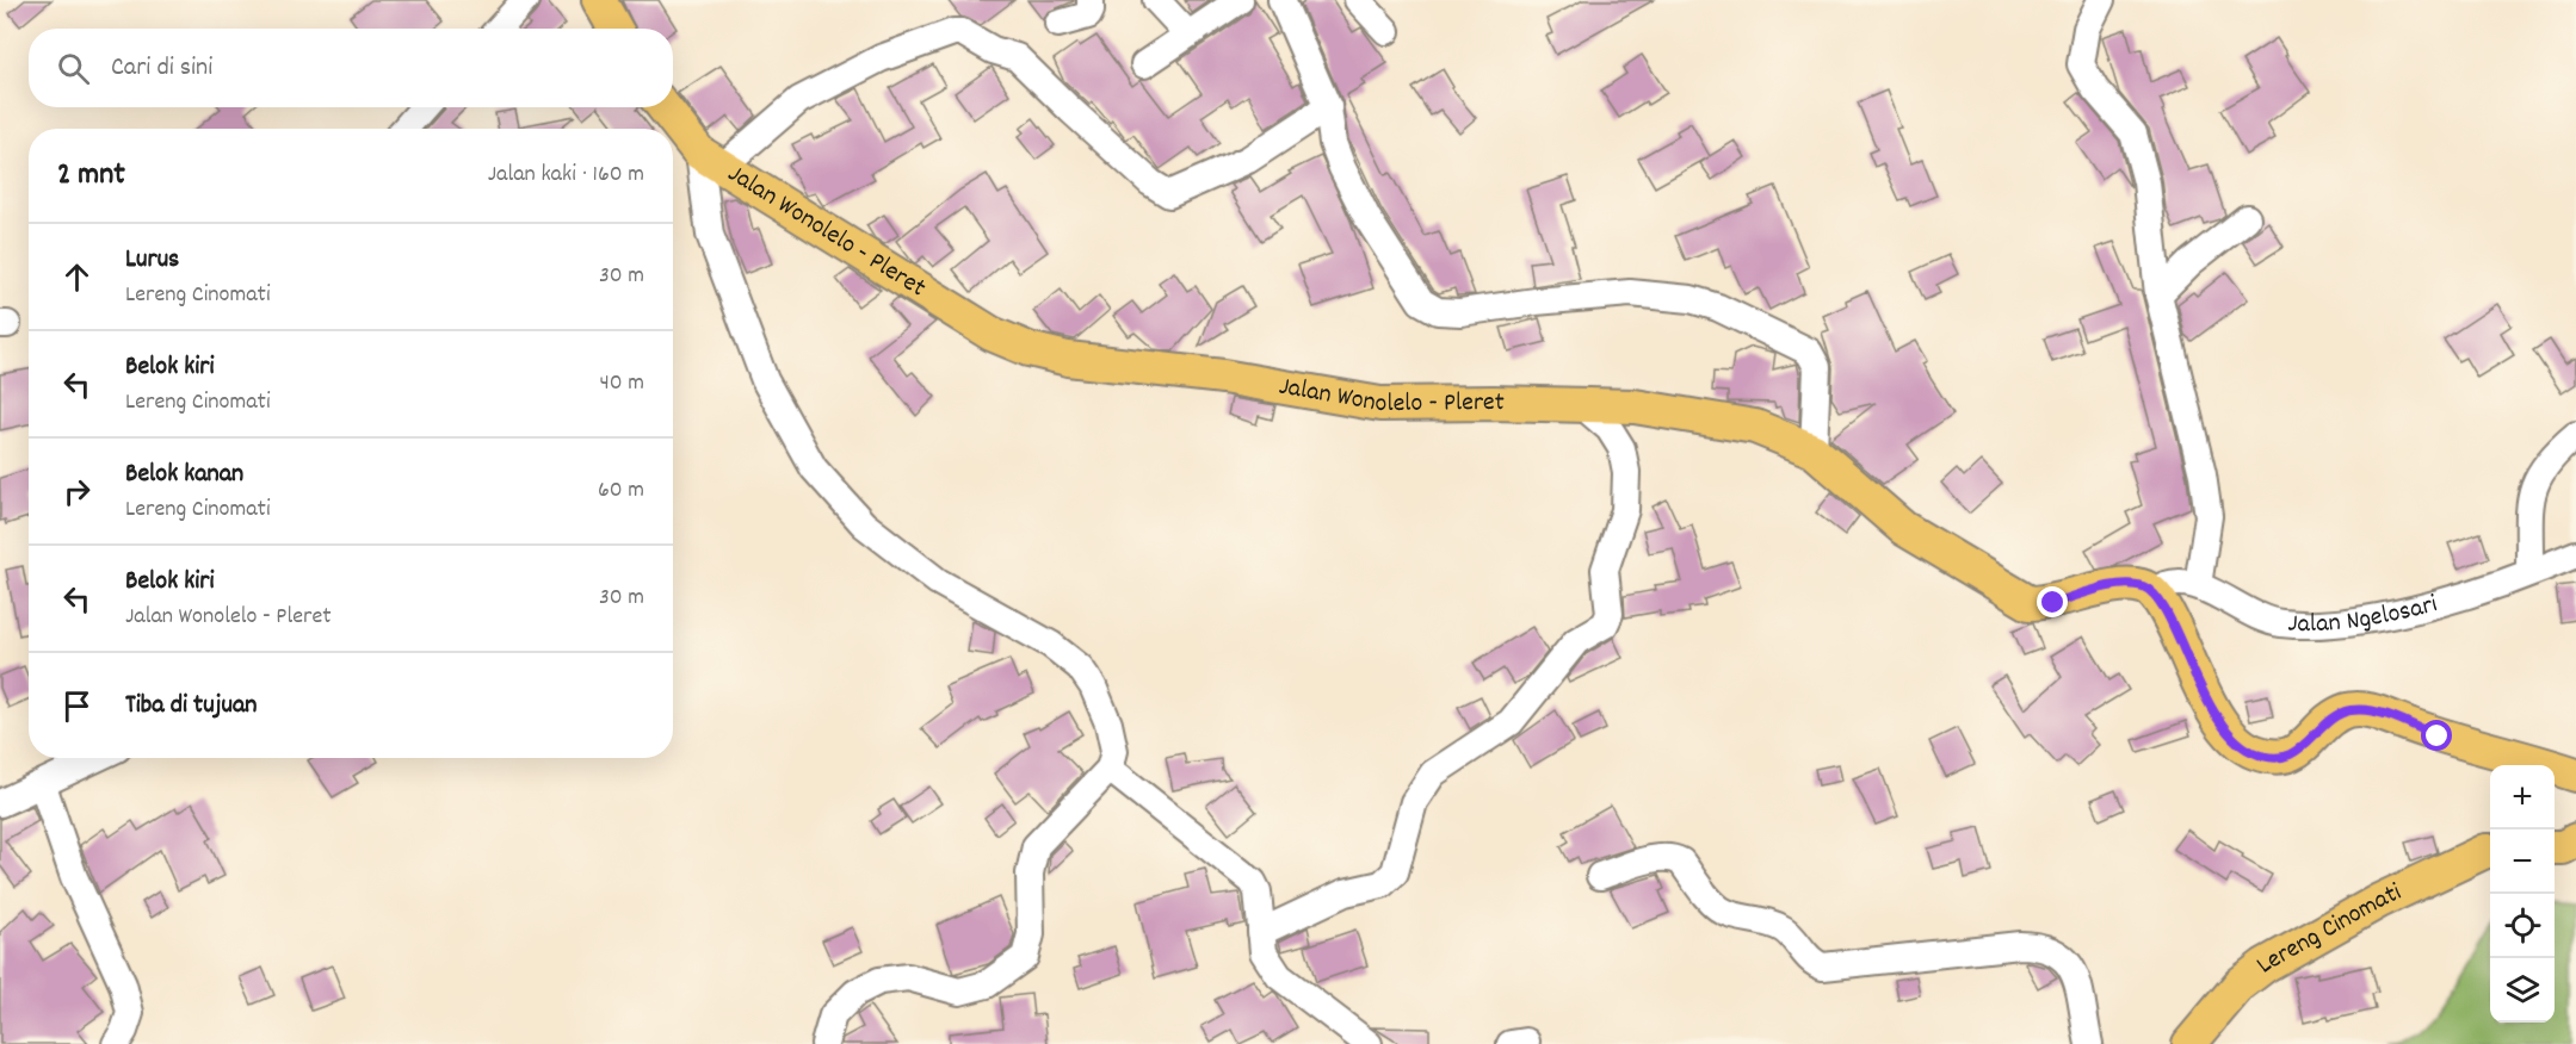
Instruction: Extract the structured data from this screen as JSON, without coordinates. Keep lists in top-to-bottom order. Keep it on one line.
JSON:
{"streets":{"main road":["Jalan Wonolelo - Pleret","Lereng Cinomati"],"street":["Jalan Ngelosari"]},"crossings":[["Jalan Wonolelo - Pleret","Jalan Ngelosari"]],"page":{"search":"Cari di sini","heading":["2 mnt","Jalan kaki · 160 m"],"list":[["Lurus","Lereng Cinomati","30 m"],["Belok kiri","Lereng Cinomati","40 m"],["Belok kanan","Lereng Cinomati","60 m"],["Belok kiri","Jalan Wonolelo - Pleret","30 m"],"Tiba di tujuan"],"map_buttons":["+","−"]}}
